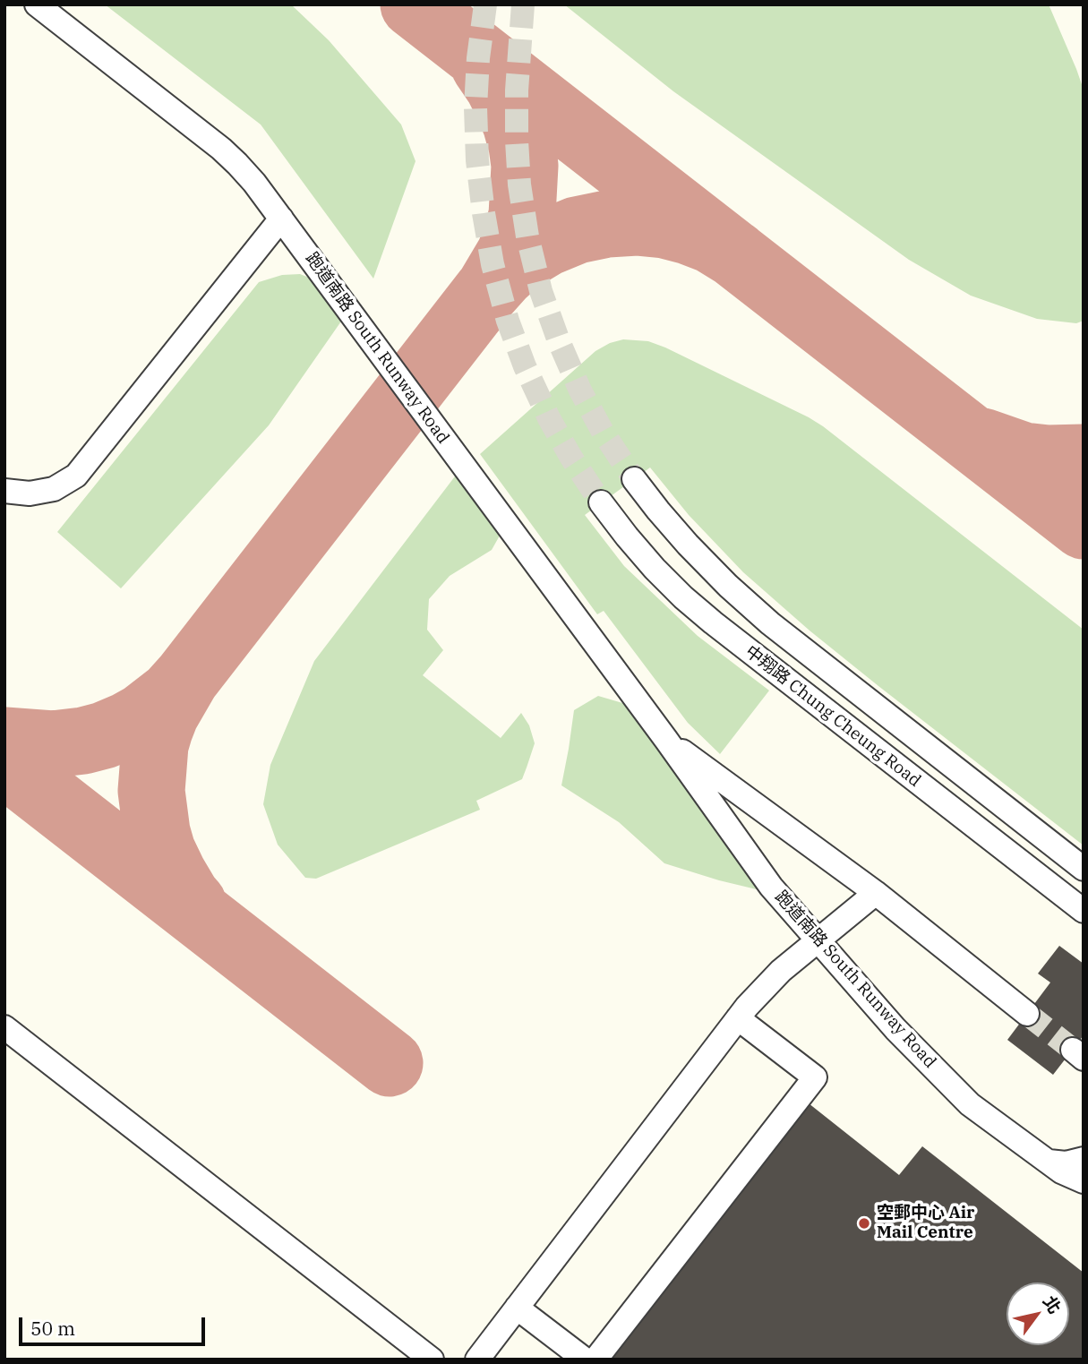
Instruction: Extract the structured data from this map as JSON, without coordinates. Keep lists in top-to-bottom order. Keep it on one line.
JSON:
{"streets":{"lane":["跑道南路 South Runway Road","中翔路 Chung Cheung Road"]},"places":["空郵中心 Air Mail Centre"],"scale_bar":"50 m","north":"top right"}
